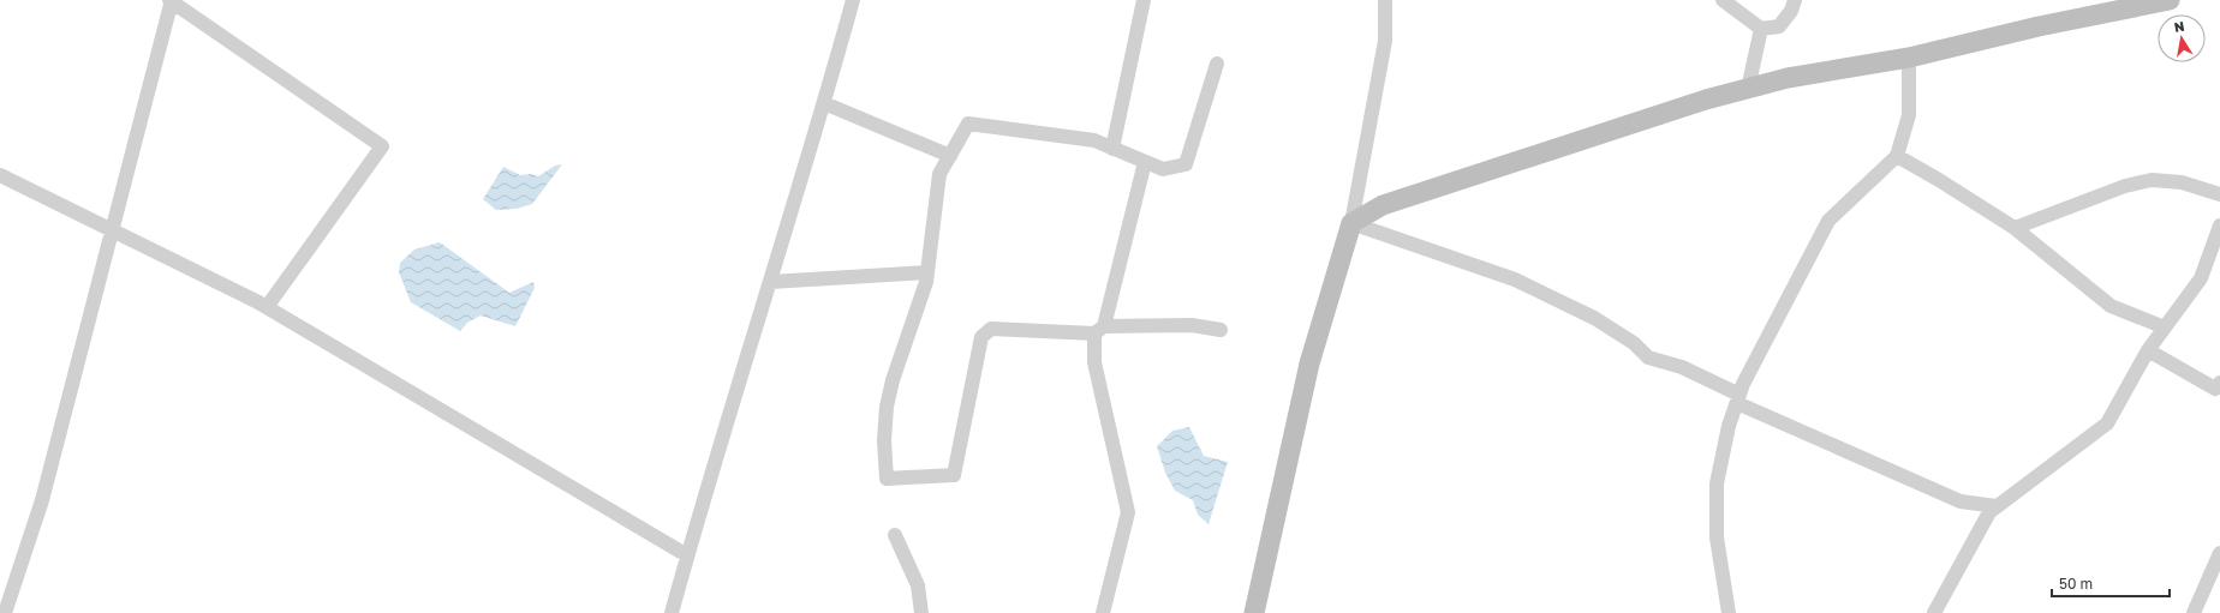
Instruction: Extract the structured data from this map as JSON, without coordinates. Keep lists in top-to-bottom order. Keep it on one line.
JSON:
{"scale_bar":"50 m","north":"top"}
